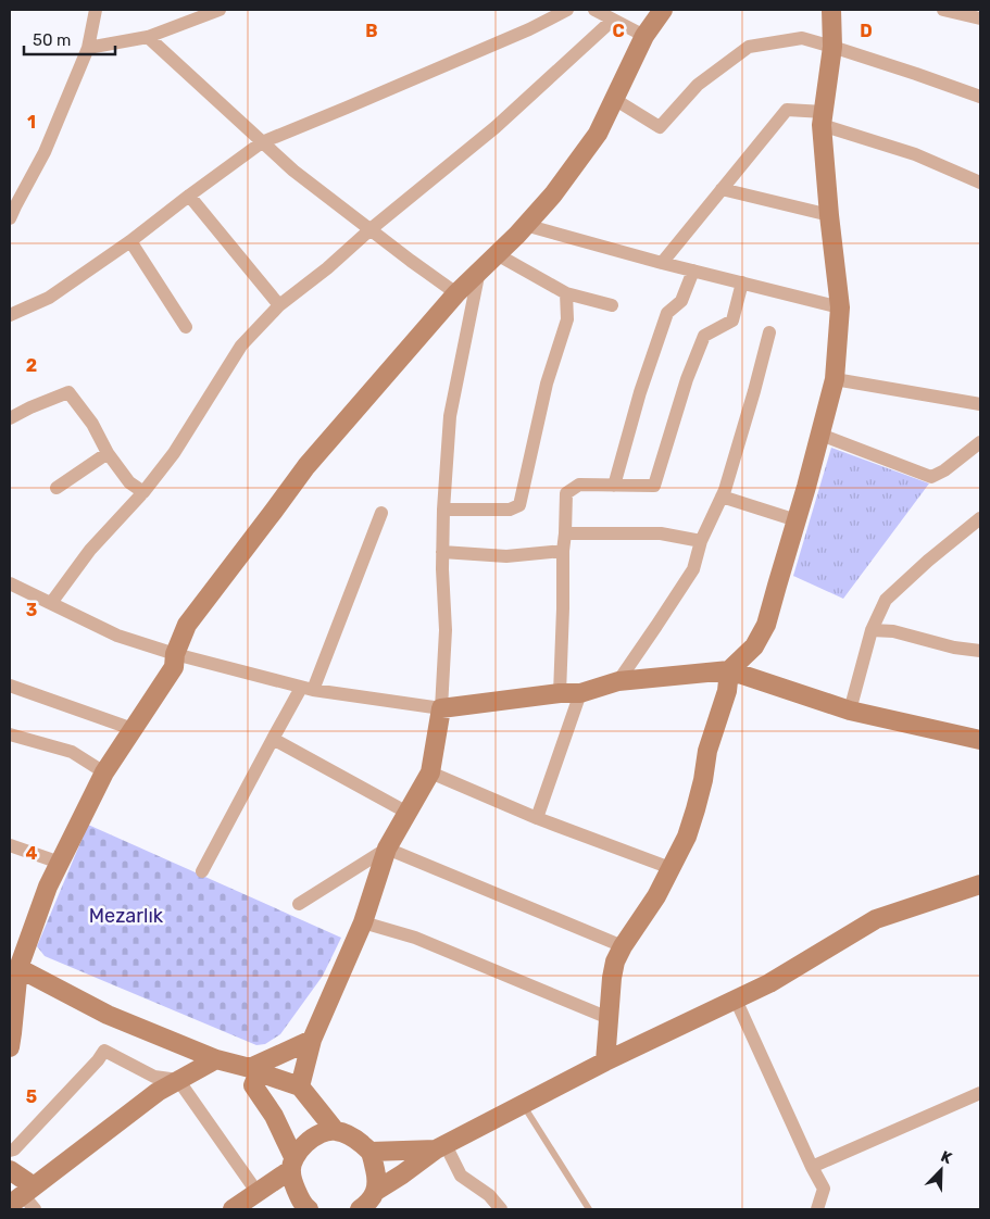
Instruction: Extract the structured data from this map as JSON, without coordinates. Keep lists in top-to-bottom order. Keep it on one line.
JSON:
{"parks":["Mezarlık"],"scale_bar":"50 m","north":"top right","grid":{"columns":["B","C","D"],"rows":["1","2","3","4","5"]}}
